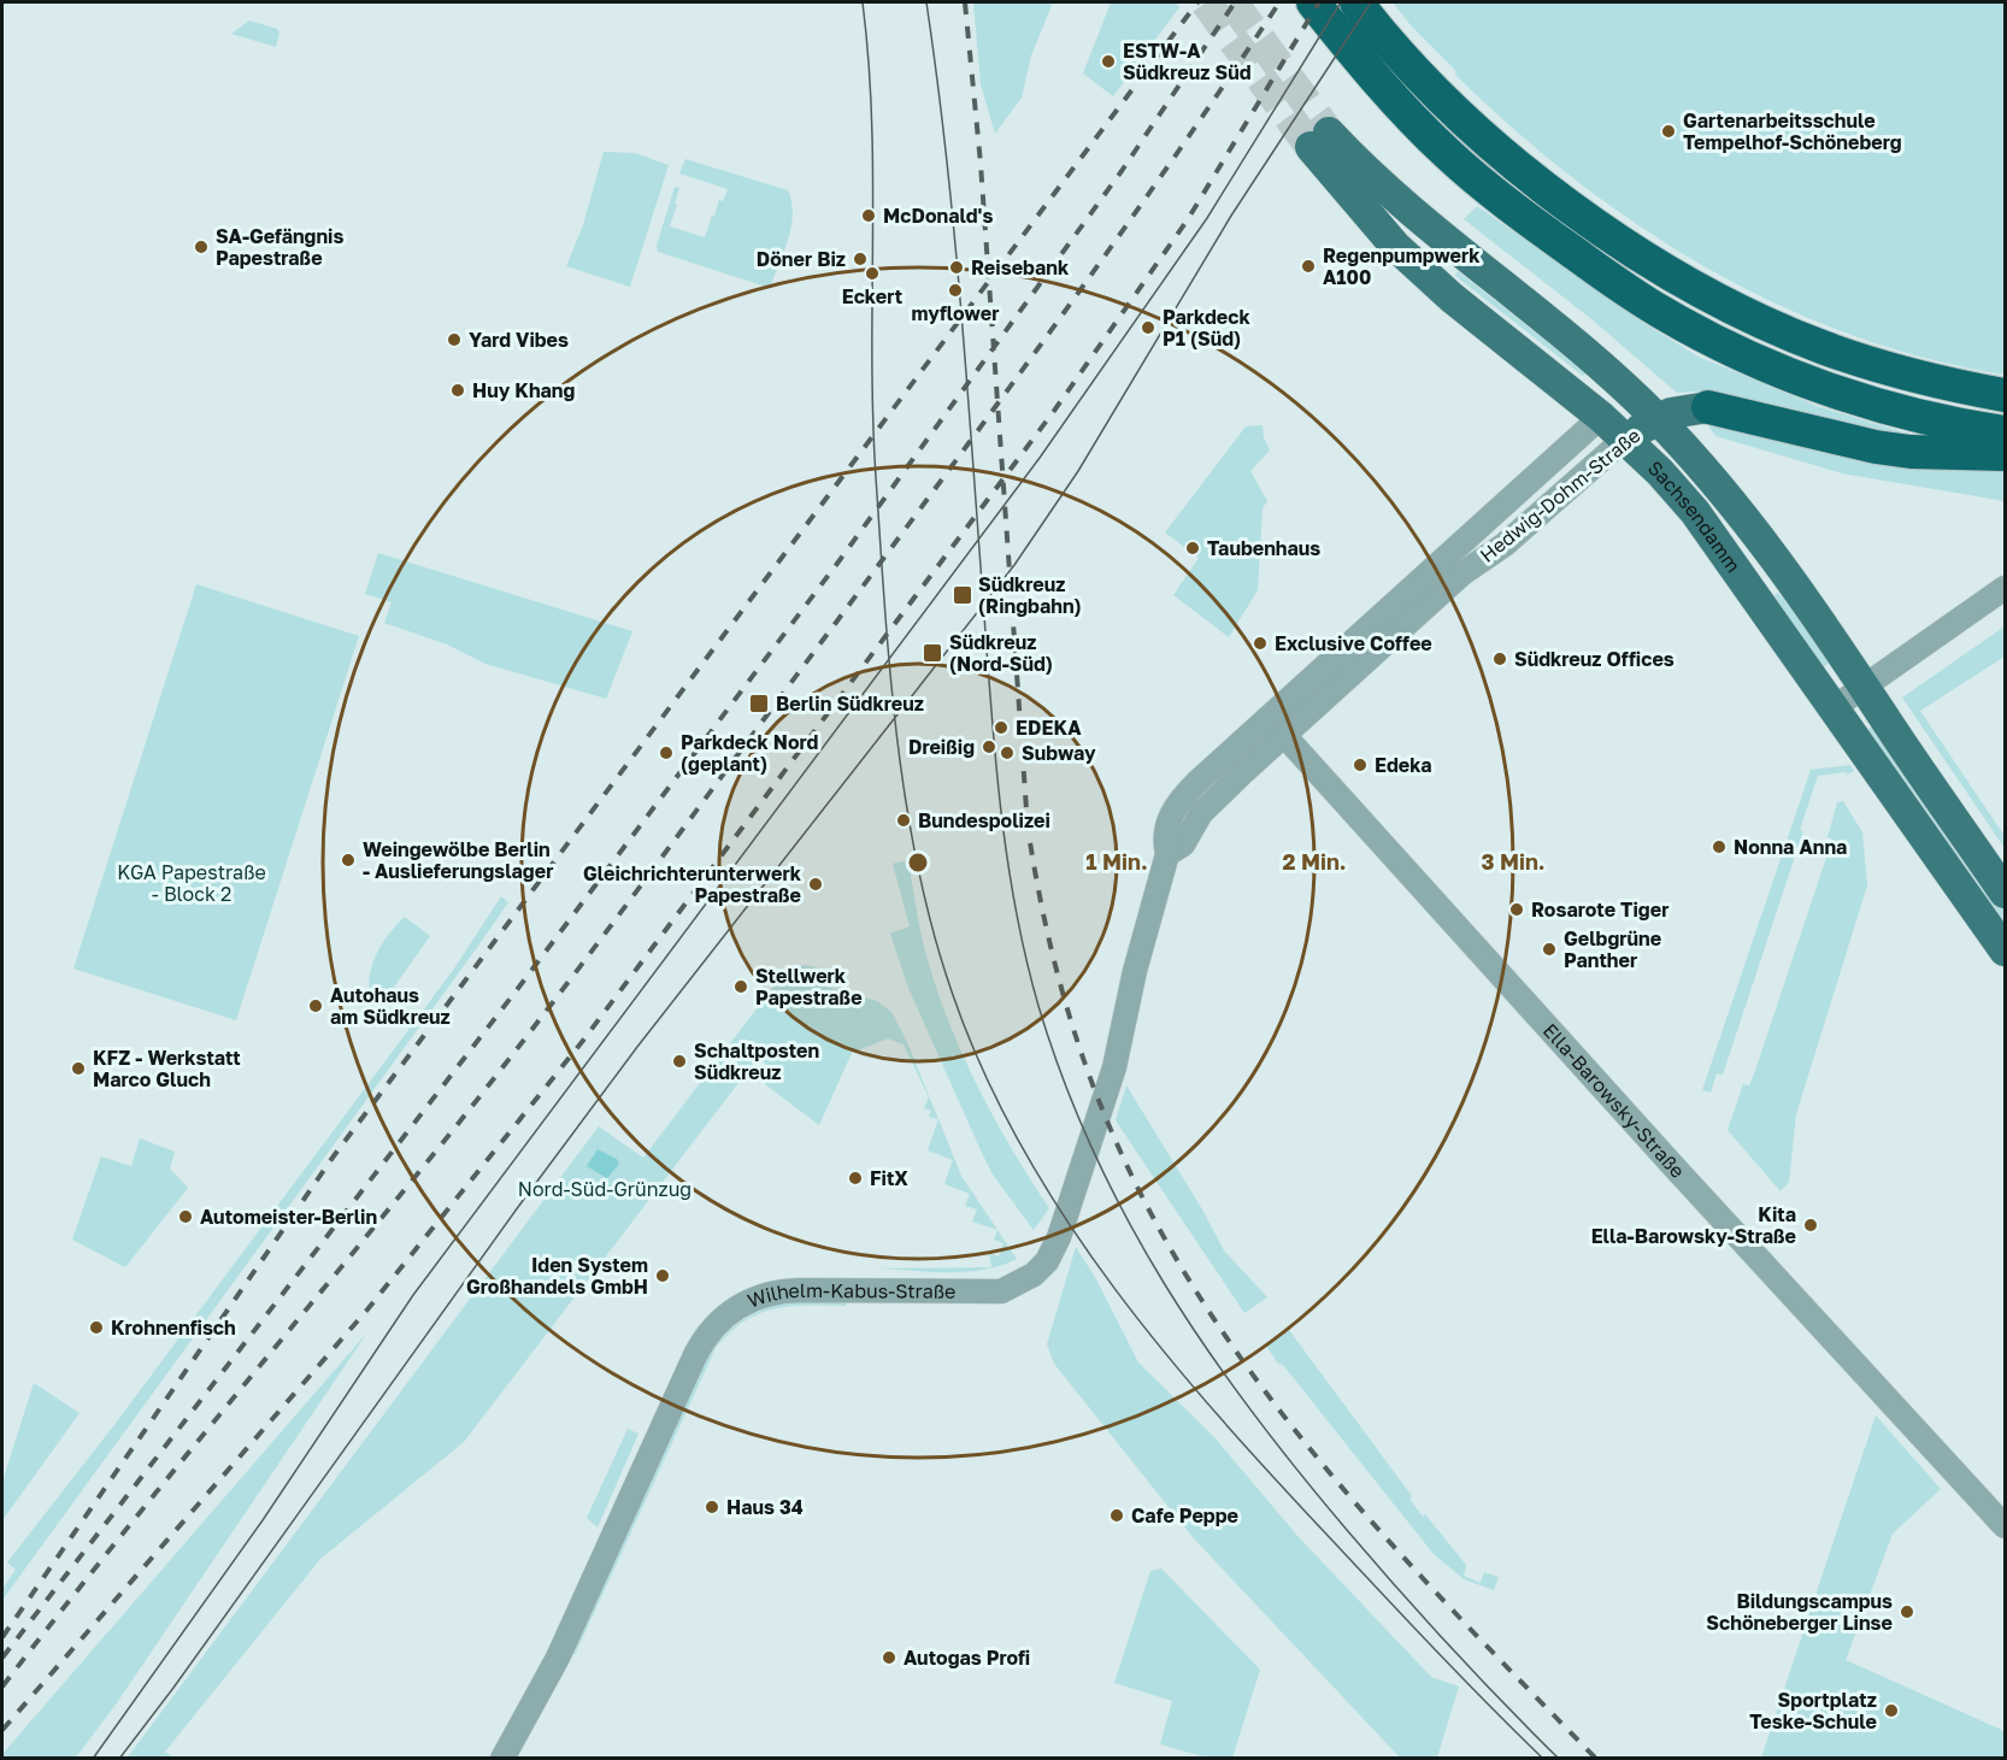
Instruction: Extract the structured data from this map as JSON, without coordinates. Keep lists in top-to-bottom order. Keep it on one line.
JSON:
{"streets":{"main road":["Hedwig-Dohm-Straße","Sachsendamm"],"street":["Ella-Barowsky-Straße","Wilhelm-Kabus-Straße"]},"crossings":[["Hedwig-Dohm-Straße","Sachsendamm"],["Hedwig-Dohm-Straße","Ella-Barowsky-Straße"],["Hedwig-Dohm-Straße","Wilhelm-Kabus-Straße"],["Ella-Barowsky-Straße","Wilhelm-Kabus-Straße"]],"parks":["KGA Papestraße - Block 2","Nord-Süd-Grünzug"],"places":{"other":["ESTW-A Südkreuz Süd","Gartenarbeitsschule Tempelhof-Schöneberg","McDonald's","SA-Gefängnis Papestraße","Döner Biz","Regenpumpwerk A100","Reisebank","Eckert","myflower","Parkdeck P1 (Süd)","Yard Vibes","Huy Khang","Taubenhaus","Exclusive Coffee","Südkreuz Offices","EDEKA","Dreißig","Parkdeck Nord (geplant)","Subway","Edeka","Bundespolizei","Nonna Anna","Weingewölbe Berlin - Auslieferungslager","Gleichrichterunterwerk Papestraße","Rosarote Tiger","Gelbgrüne Panther","Stellwerk Papestraße","Autohaus am Südkreuz","Schaltposten Südkreuz","KFZ - Werkstatt Marco Gluch","FitX","Automeister-Berlin","Kita Ella-Barowsky-Straße","Iden System Großhandels GmbH","Krohnenfisch","Haus 34","Cafe Peppe","Bildungscampus Schöneberger Linse","Autogas Profi","Sportplatz Teske-Schule"],"transit":["Südkreuz (Ringbahn)","Südkreuz (Nord-Süd)","Berlin Südkreuz"]},"rings":["1 Min.","2 Min.","3 Min."]}
